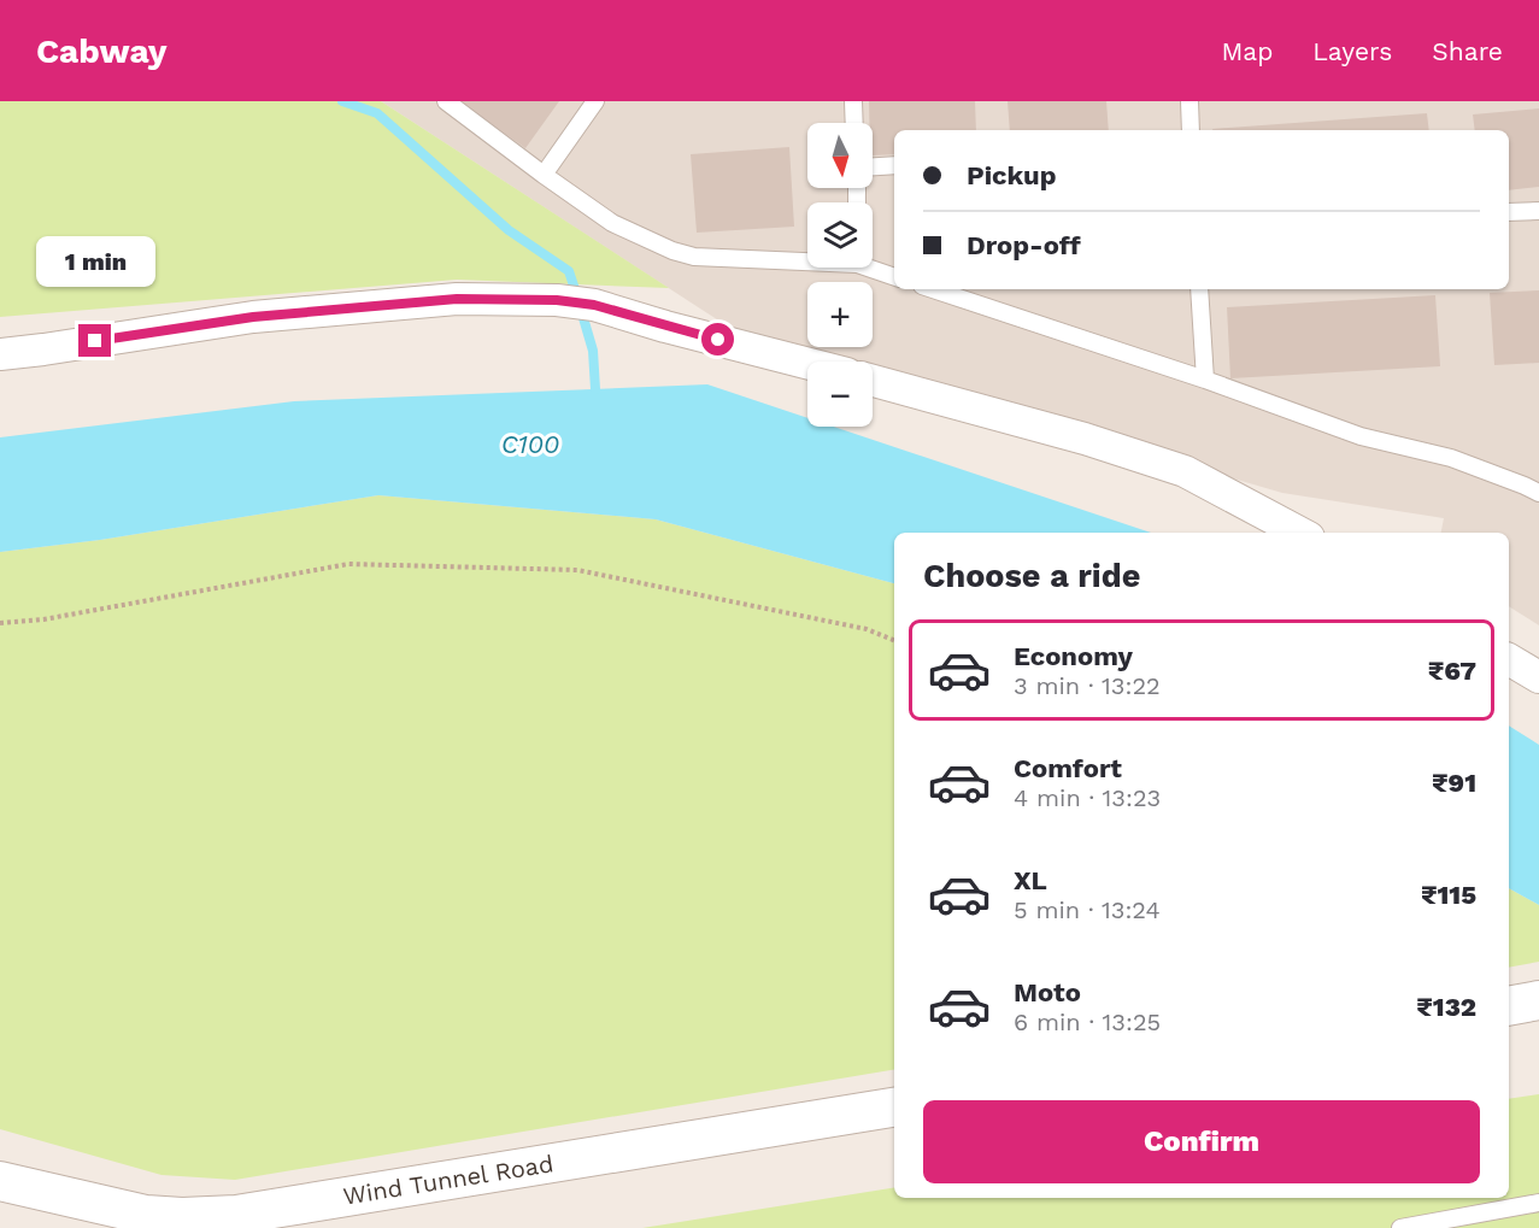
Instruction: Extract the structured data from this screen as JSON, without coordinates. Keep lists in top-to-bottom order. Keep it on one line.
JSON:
{"streets":{"street":["Wind Tunnel Road"]},"water":["C100"],"north":"bottom","page":{"header":"Cabway","nav":["Map","Layers","Share"],"map_buttons":["+","−"],"banner":["Pickup","Drop-off"],"bubble":"1 min","heading":"Choose a ride","list":[{"name":"Economy","note":"3 min · 13:22","value":"₹67"},{"name":"Comfort","note":"4 min · 13:23","value":"₹91"},{"name":"XL","note":"5 min · 13:24","value":"₹115"},{"name":"Moto","note":"6 min · 13:25","value":"₹132"}],"buttons":"Confirm"}}
